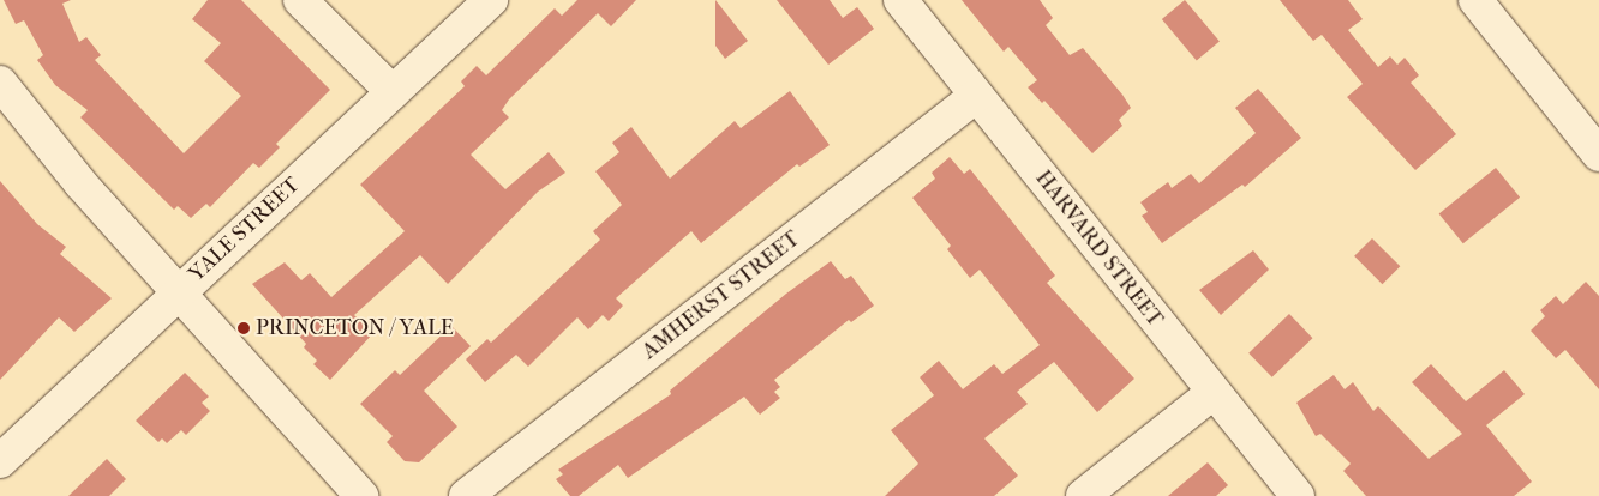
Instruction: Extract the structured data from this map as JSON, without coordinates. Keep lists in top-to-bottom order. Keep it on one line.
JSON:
{"streets":{"street":["YALE STREET","HARVARD STREET","AMHERST STREET"]},"crossings":[["HARVARD STREET","AMHERST STREET"]],"places":["PRINCETON / YALE"]}
